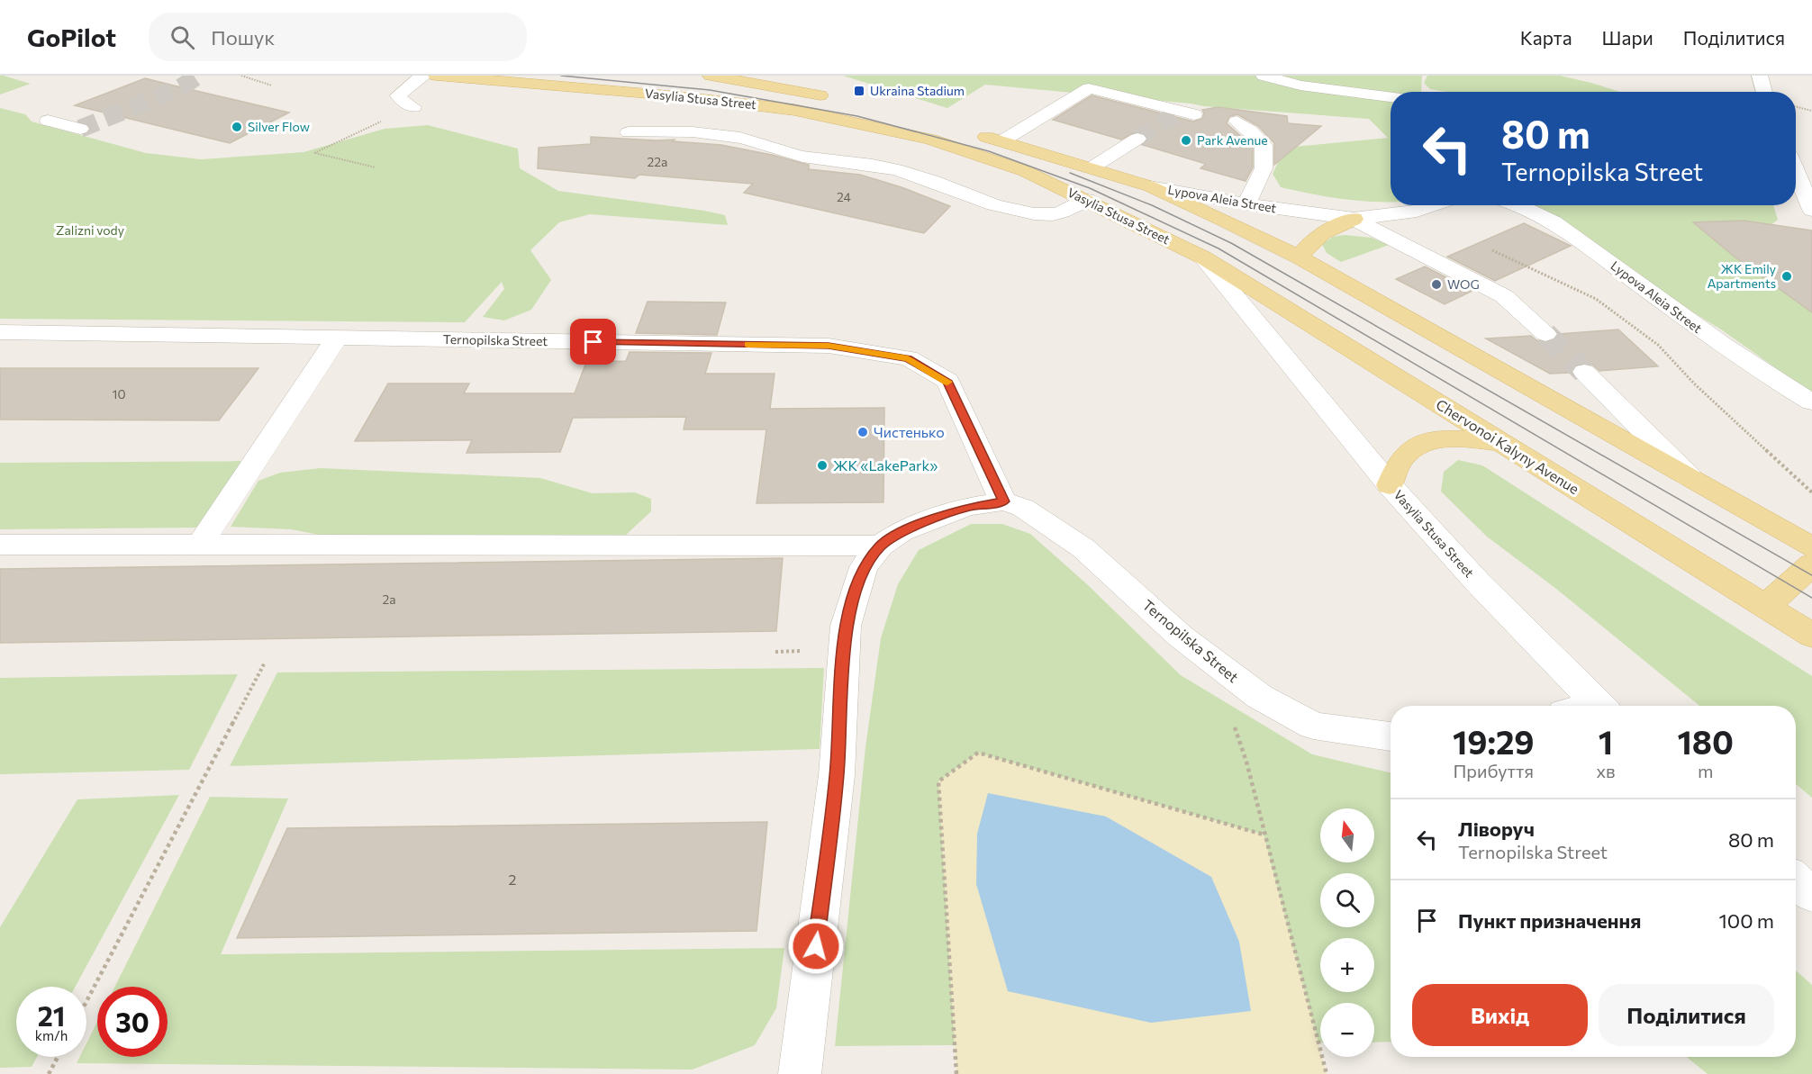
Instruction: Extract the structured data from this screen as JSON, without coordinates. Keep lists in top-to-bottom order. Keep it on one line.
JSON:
{"streets":{"main road":["Vasylia Stusa Street","Chervonoi Kalyny Avenue"],"street":["Lypova Aleia Street","Ternopilska Street"]},"crossings":[["Vasylia Stusa Street","Lypova Aleia Street"],["Vasylia Stusa Street","Chervonoi Kalyny Avenue"]],"parks":["Zalizni vody"],"places":{"transit":["Ukraina Stadium"],"other":["Silver Flow","Park Avenue","ЖК Emily Apartments","WOG","Чистенько","ЖК «LakePark»"]},"house_numbers":["22а","24","10","2а","2"],"north":"top","page":{"header":"GoPilot","search":"Пошук","nav":["Карта","Шари","Поділитися"],"turn":["80 m","Ternopilska Street"],"eta":["19:29","Прибуття","1","хв","180","m"],"list":[{"name":"Ліворуч","note":"Ternopilska Street","value":"80 m"},{"name":"Пункт призначення","value":"100 m"}],"map_buttons":["+","−"],"buttons":["Вихід","Поділитися"],"speed":"21 km/h","limit":"30"}}
